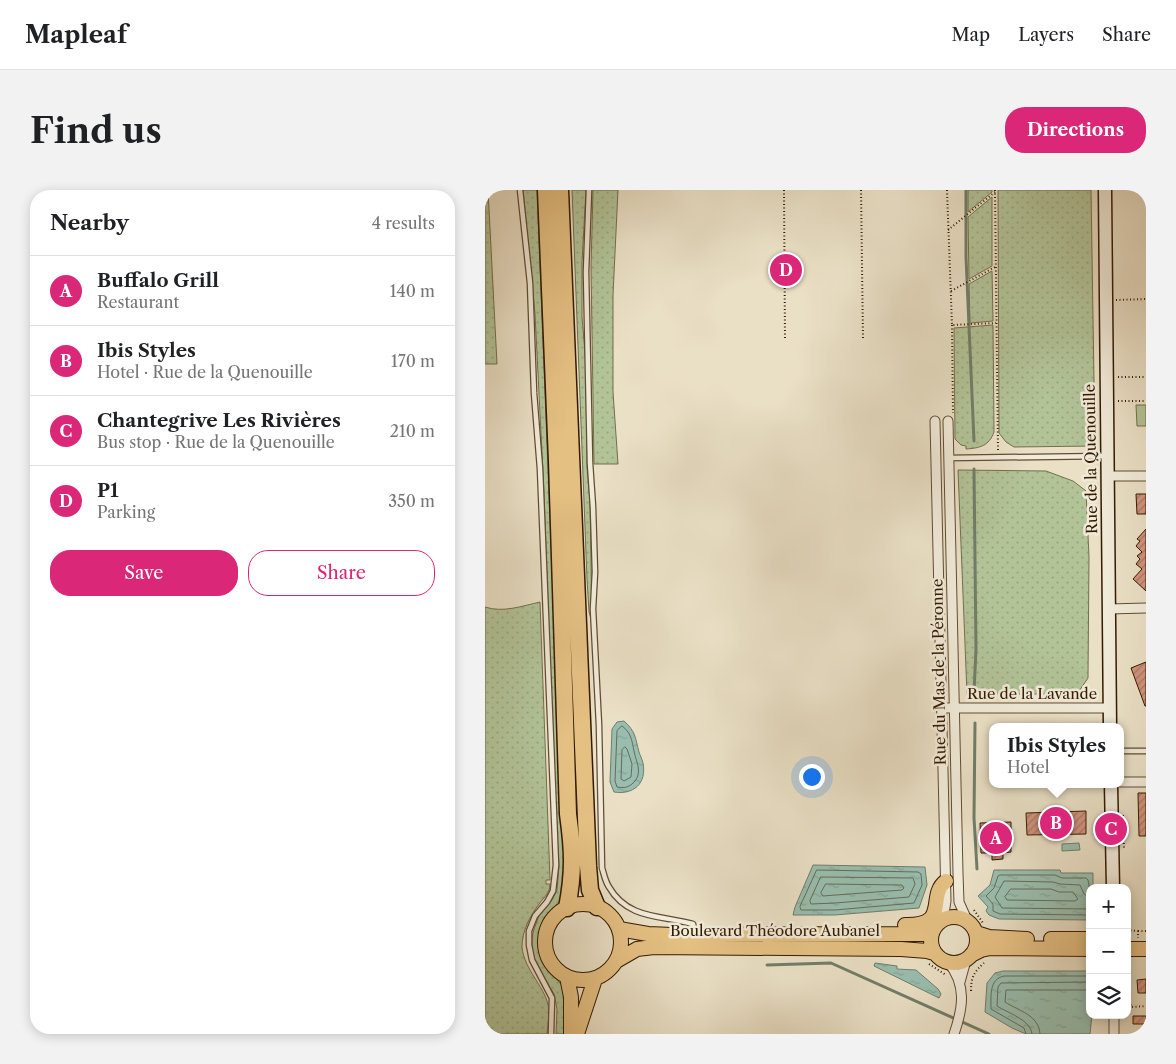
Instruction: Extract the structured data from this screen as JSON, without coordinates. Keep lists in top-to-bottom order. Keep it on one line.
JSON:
{"streets":{"main road":["Boulevard Théodore Aubanel"],"street":["Rue de la Quenouille","Rue du Mas de la Péronne","Rue de la Lavande"]},"crossings":[["Rue de la Quenouille","Rue de la Lavande"],["Rue du Mas de la Péronne","Rue de la Lavande"],["Rue du Mas de la Péronne","Boulevard Théodore Aubanel"]],"page":{"header":"Mapleaf","nav":["Map","Layers","Share"],"buttons":["Directions",["Save","Share"]],"title":"Find us","heading":["Nearby","4 results"],"pins":["D","B","C","A"],"list":[{"mark":"A","name":"Buffalo Grill","note":"Restaurant","value":"140 m"},{"mark":"B","name":"Ibis Styles","note":"Hotel · Rue de la Quenouille","value":"170 m"},{"mark":"C","name":"Chantegrive Les Rivières","note":"Bus stop · Rue de la Quenouille","value":"210 m"},{"mark":"D","name":"P1","note":"Parking","value":"350 m"}],"popup":["Ibis Styles","Hotel"],"map_buttons":["+","−"]}}
